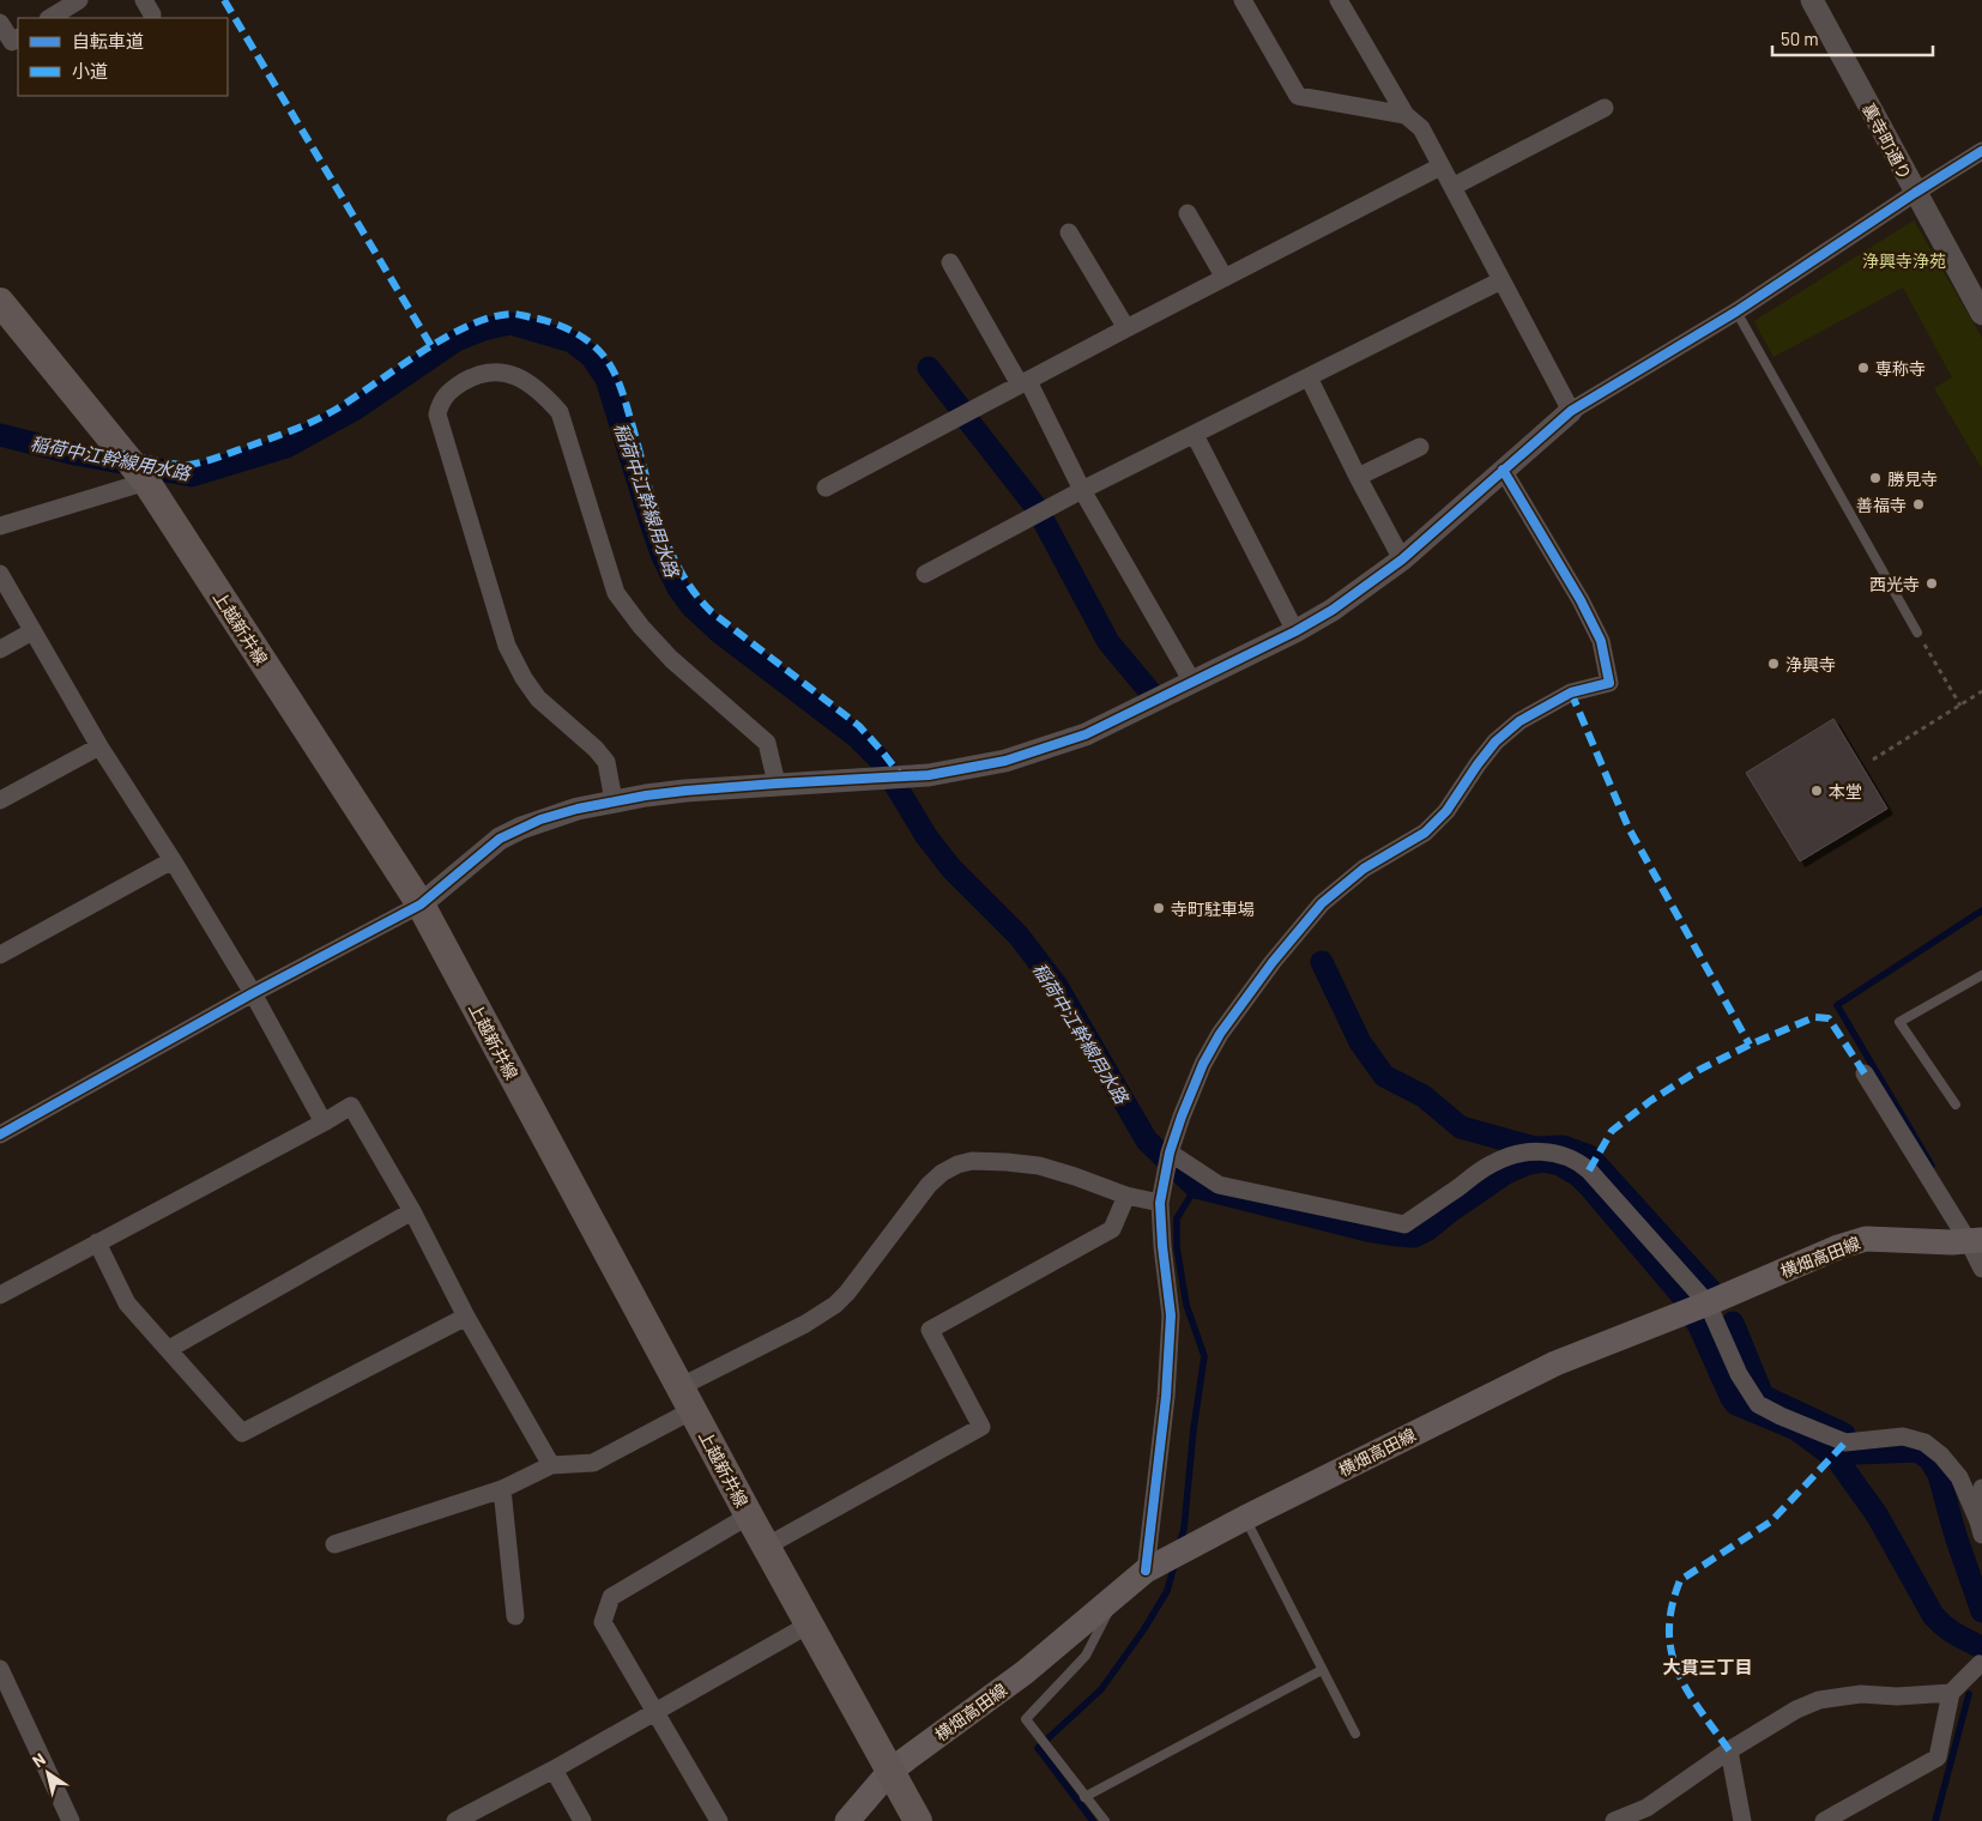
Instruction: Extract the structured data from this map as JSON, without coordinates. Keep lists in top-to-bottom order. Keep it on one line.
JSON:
{"streets":{"main road":["上越新井線","横畑高田線"],"street":["裏寺町通り"]},"crossings":[["上越新井線","横畑高田線"]],"districts":["大貫三丁目"],"water":["稲荷中江幹線用水路"],"parks":["浄興寺浄苑"],"places":["専称寺","勝見寺","善福寺","西光寺","浄興寺","本堂","寺町駐車場"],"legend":["自転車道","小道"],"scale_bar":"50 m","north":"top left"}
